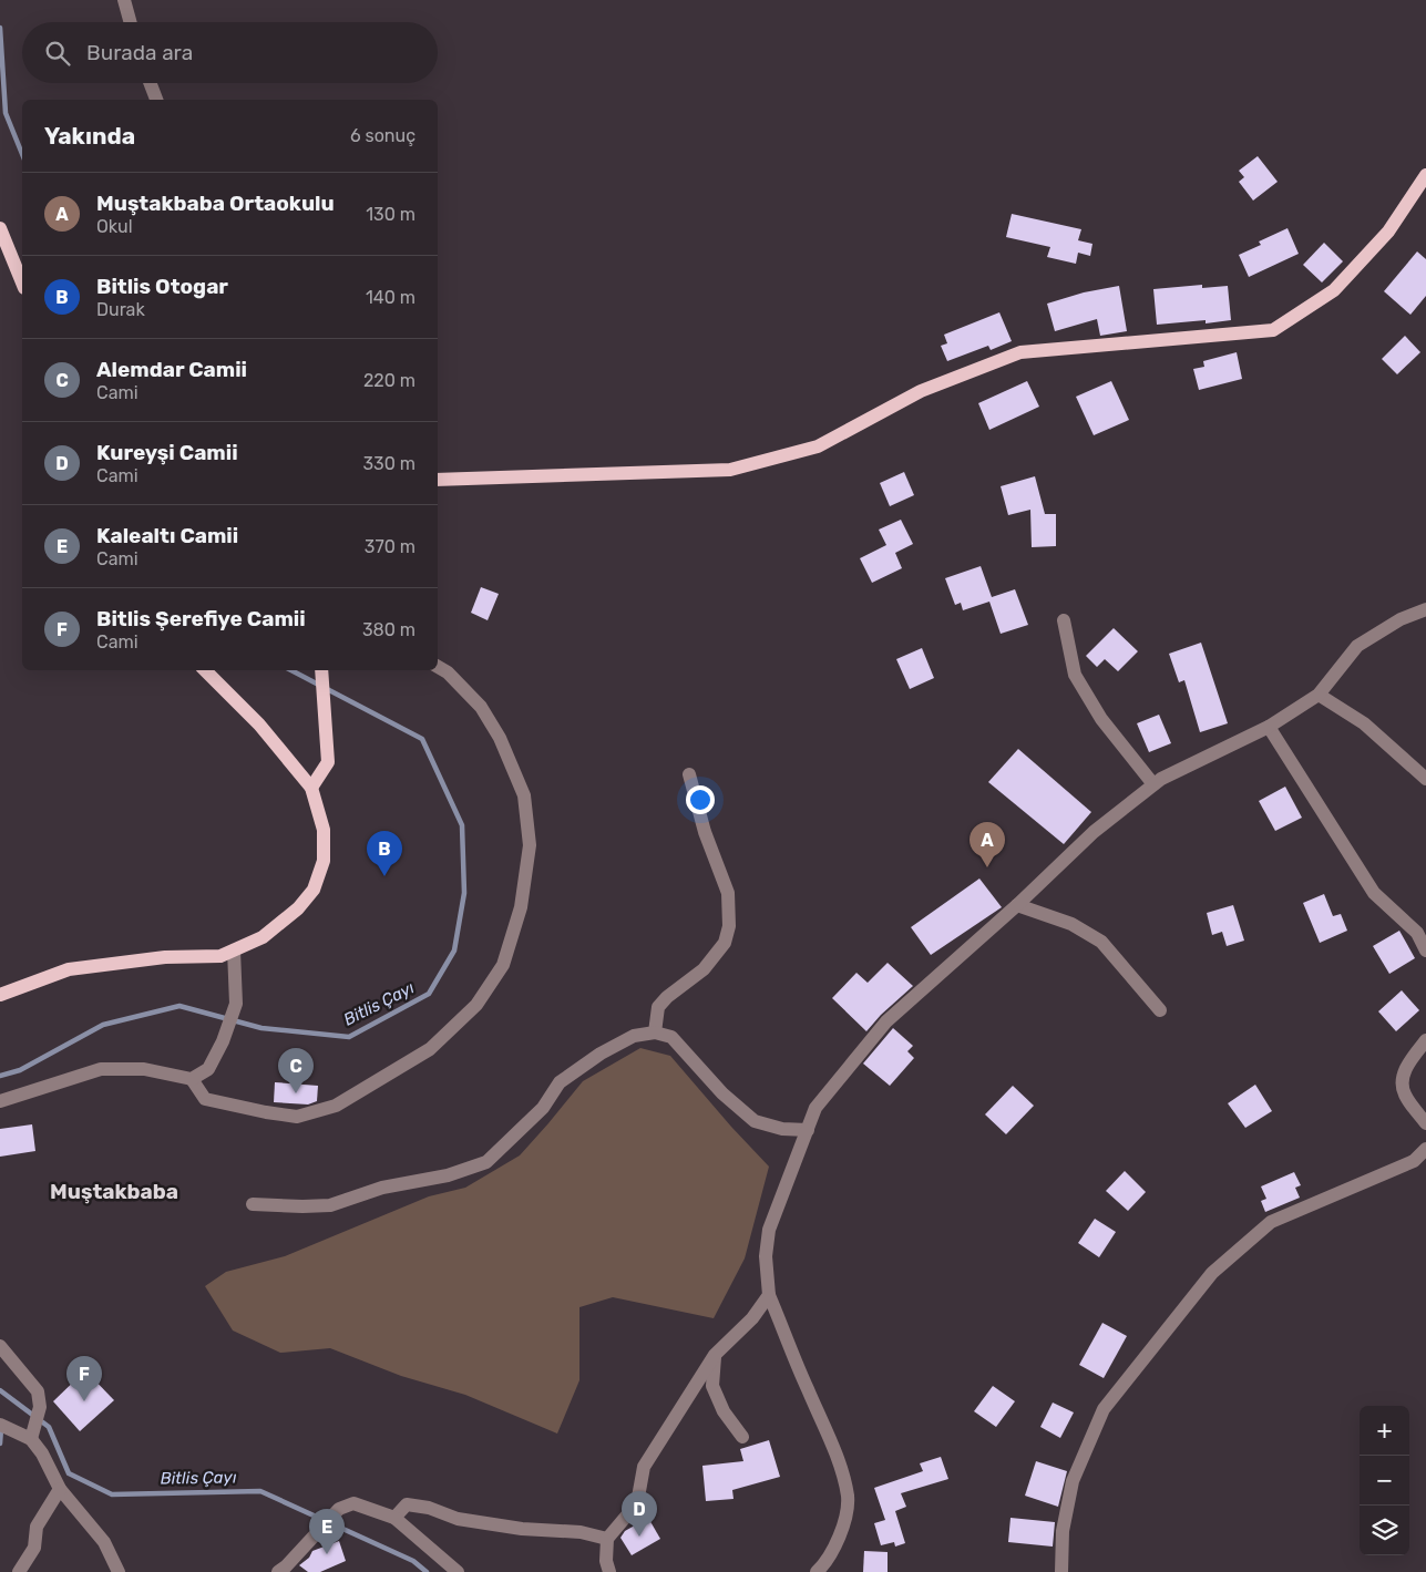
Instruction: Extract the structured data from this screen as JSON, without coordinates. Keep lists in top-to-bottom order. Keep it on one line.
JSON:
{"districts":["Muştakbaba"],"water":["Bitlis Çayı"],"page":{"search":"Burada ara","heading":["Yakında","6 sonuç"],"list":[{"mark":"A","name":"Muştakbaba Ortaokulu","note":"Okul","value":"130 m"},{"mark":"B","name":"Bitlis Otogar","note":"Durak","value":"140 m"},{"mark":"C","name":"Alemdar Camii","note":"Cami","value":"220 m"},{"mark":"D","name":"Kureyşi Camii","note":"Cami","value":"330 m"},{"mark":"E","name":"Kalealtı Camii","note":"Cami","value":"370 m"},{"mark":"F","name":"Bitlis Şerefiye Camii","note":"Cami","value":"380 m"}],"pins":["A","B","C","F","D","E"],"map_buttons":["+","−"]}}
